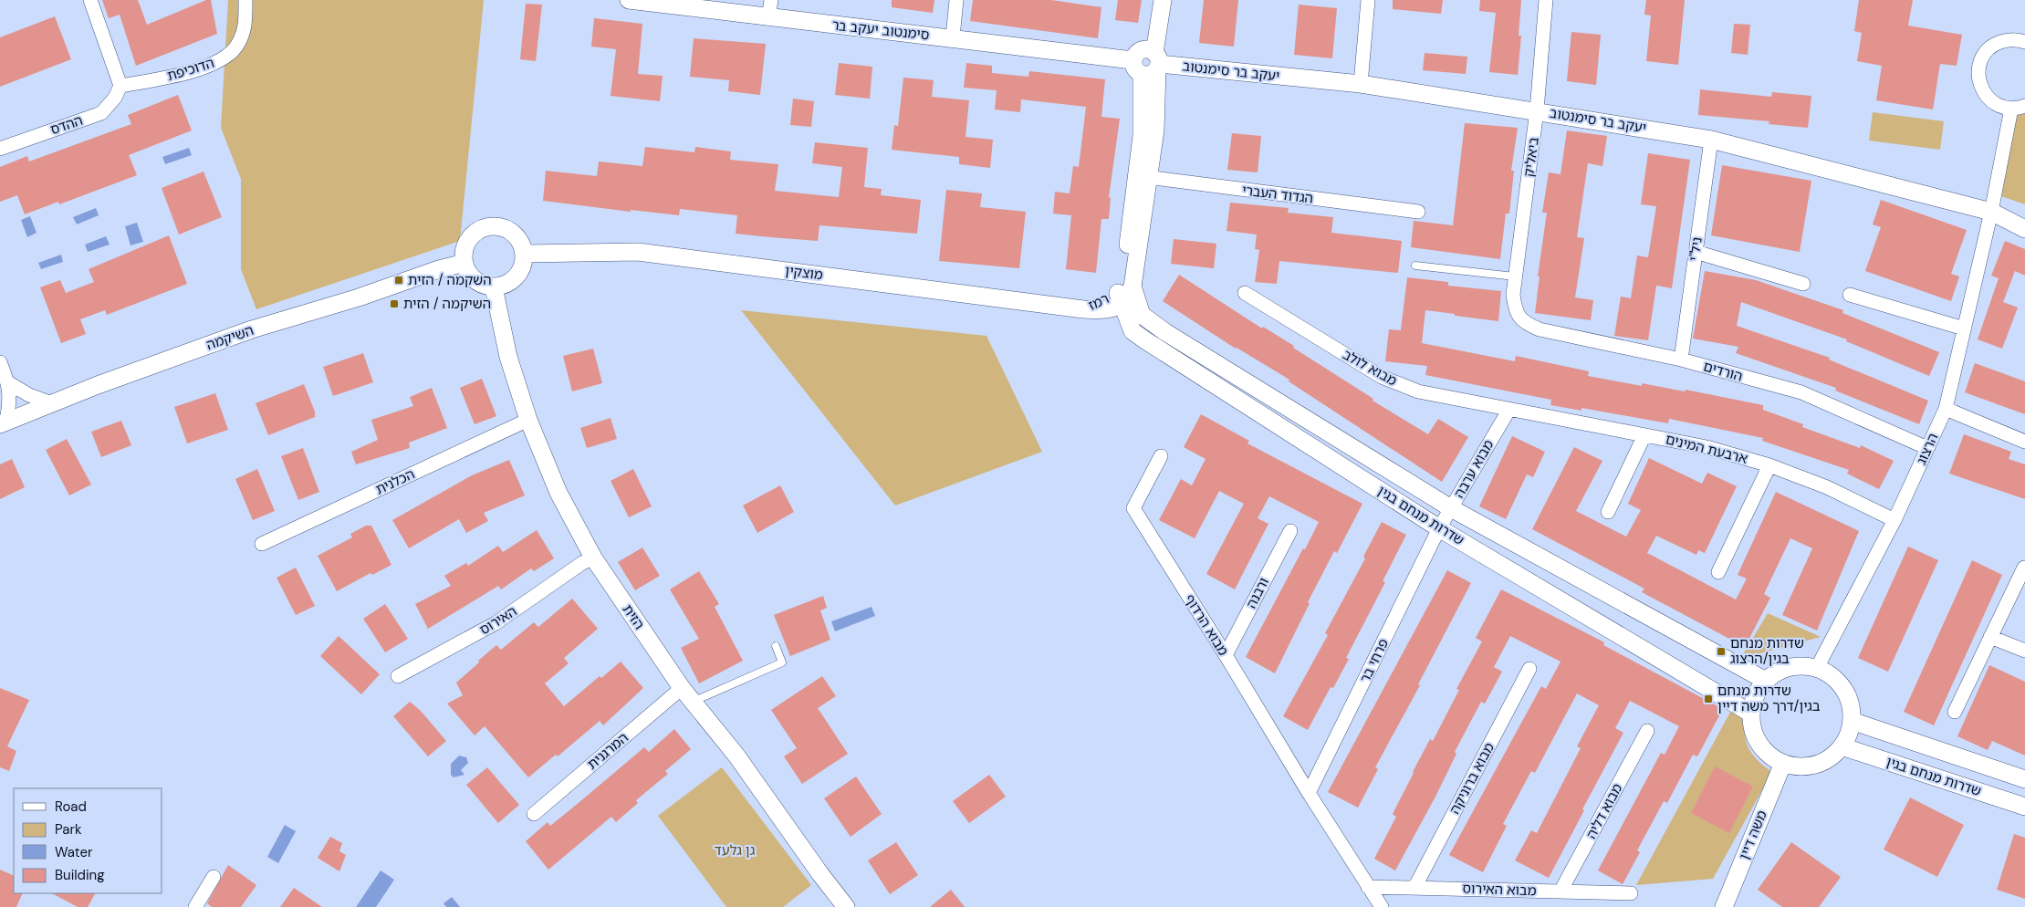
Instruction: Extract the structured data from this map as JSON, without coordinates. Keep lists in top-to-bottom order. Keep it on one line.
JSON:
{"streets":{"street":["סימנטוב יעקב בר","הדוכיפת","יעקב בר סימנטוב","ההדס","ביאליק","הגדוד העברי","ניל\"י","מוצקין","רמז","השיקמה","מבוא לולב","הורדים","ארבעת המינים","הרצוג","מבוא ערבה","הכלנית","שדרות מנחם בגין","ורבנה","הזית","האירוס","מבוא הרדוף","פרחי בר","המרגנית","מבוא ברוניקה","מבוא דליה","משה דיין","מבוא האירוס"]},"crossings":[["סימנטוב יעקב בר","יעקב בר סימנטוב"],["הדוכיפת","ההדס"],["יעקב בר סימנטוב","ביאליק"],["יעקב בר סימנטוב","ניל\"י"],["יעקב בר סימנטוב","רמז"],["יעקב בר סימנטוב","הרצוג"],["ביאליק","הורדים"],["הגדוד העברי","רמז"],["ניל\"י","הורדים"],["מוצקין","רמז"],["מוצקין","השיקמה"],["מוצקין","הזית"],["רמז","שדרות מנחם בגין"],["השיקמה","הזית"],["מבוא לולב","ארבעת המינים"],["מבוא לולב","מבוא ערבה"],["הורדים","הרצוג"],["ארבעת המינים","הרצוג"],["ארבעת המינים","מבוא ערבה"],["הרצוג","שדרות מנחם בגין"],["הרצוג","משה דיין"],["מבוא ערבה","שדרות מנחם בגין"],["מבוא ערבה","פרחי בר"],["הכלנית","הזית"],["שדרות מנחם בגין","פרחי בר"],["שדרות מנחם בגין","משה דיין"],["ורבנה","מבוא הרדוף"],["הזית","האירוס"],["הזית","המרגנית"],["מבוא הרדוף","פרחי בר"],["מבוא הרדוף","מבוא האירוס"],["מבוא ברוניקה","מבוא האירוס"],["מבוא דליה","מבוא האירוס"]],"parks":["גן גלעד"],"places":{"transit":["השקמה / הזית","השיקמה / הזית","שדרות מנחם בגין/הרצוג","שדרות מנחם בגין/דרך משה דיין"]},"legend":["Road","Park","Water","Building"]}
